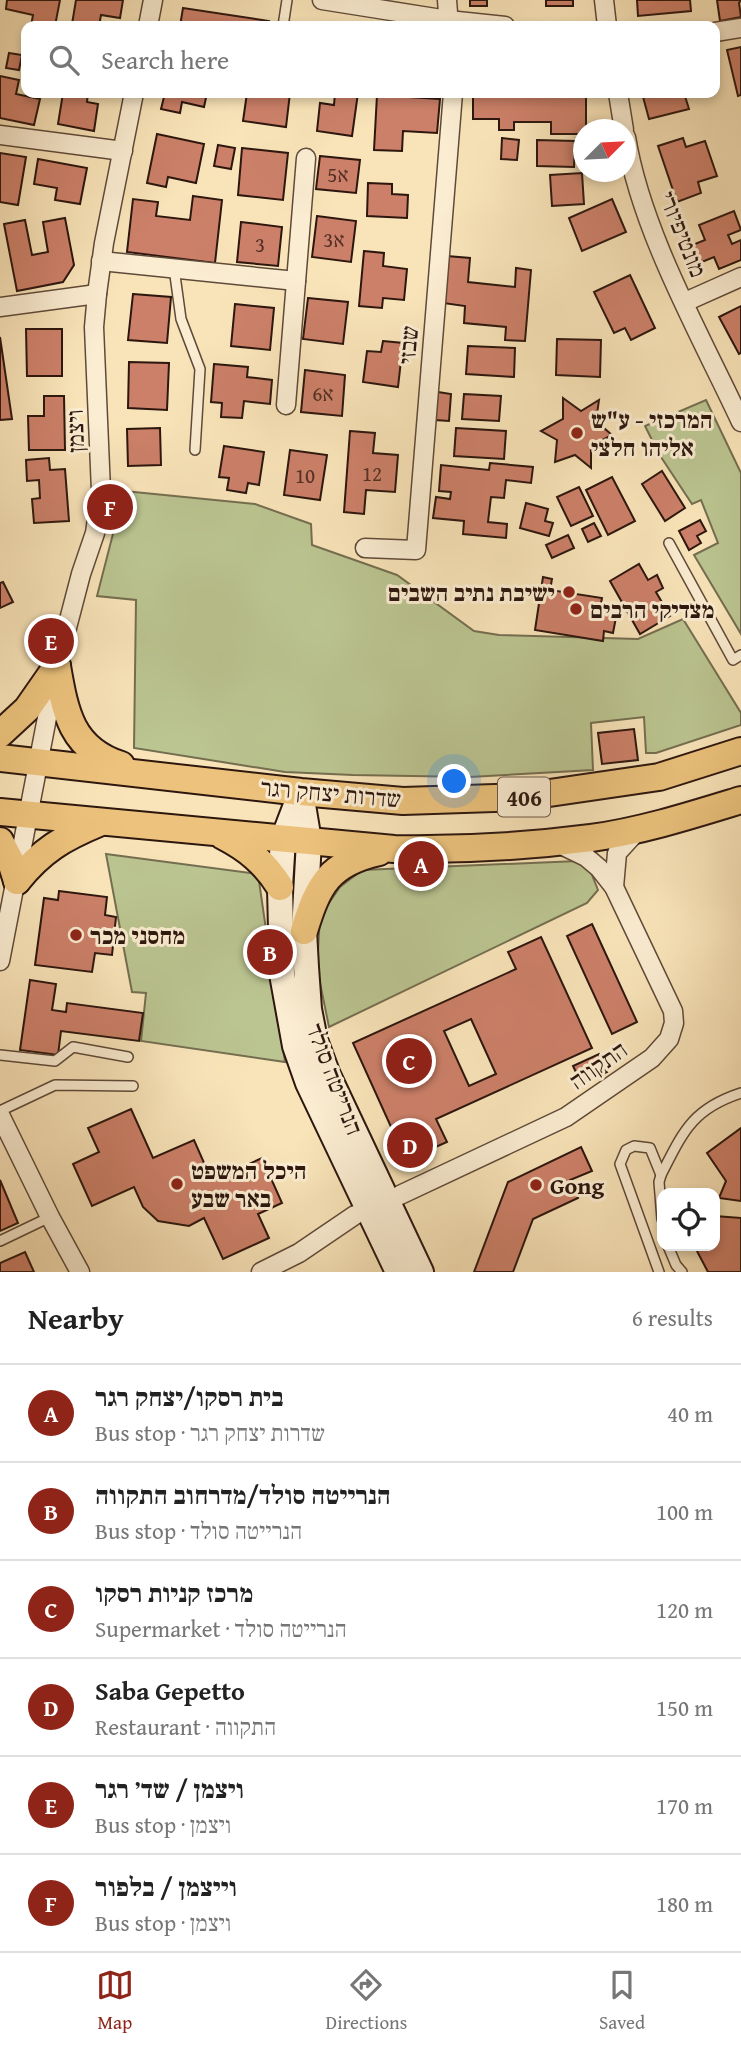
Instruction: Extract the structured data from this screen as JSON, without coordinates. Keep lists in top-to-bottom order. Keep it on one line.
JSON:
{"streets":{"main road":["שדרות יצחק רגר","406"],"street":["מונטיפיורי","שבזי","ויצמן","התקווה","הנרייטה סולד"]},"crossings":[["ויצמן","שדרות יצחק רגר"],["שדרות יצחק רגר","התקווה"],["שדרות יצחק רגר","הנרייטה סולד"]],"places":["המרכזי - ע\"ש אליהו חלצי","ישיבת נתיב השבים","מצדיקי הרבים","מחסני מכר","היכל המשפט באר שבע","Gong"],"house_numbers":["5א","3א","3","6א","12","10"],"north":"top right","page":{"search":"Search here","pins":["F","E","A","B","C","D"],"heading":["Nearby","6 results"],"list":[{"mark":"A","name":"בית רסקו/יצחק רגר","note":"Bus stop · שדרות יצחק רגר","value":"40 m"},{"mark":"B","name":"הנרייטה סולד/מדרחוב התקווה","note":"Bus stop · הנרייטה סולד","value":"100 m"},{"mark":"C","name":"מרכז קניות רסקו","note":"Supermarket · הנרייטה סולד","value":"120 m"},{"mark":"D","name":"Saba Gepetto","note":"Restaurant · התקווה","value":"150 m"},{"mark":"E","name":"ויצמן / שד׳ רגר","note":"Bus stop · ויצמן","value":"170 m"},{"mark":"F","name":"וייצמן / בלפור","note":"Bus stop · ויצמן","value":"180 m"}],"nav":["Map","Directions","Saved"]}}
